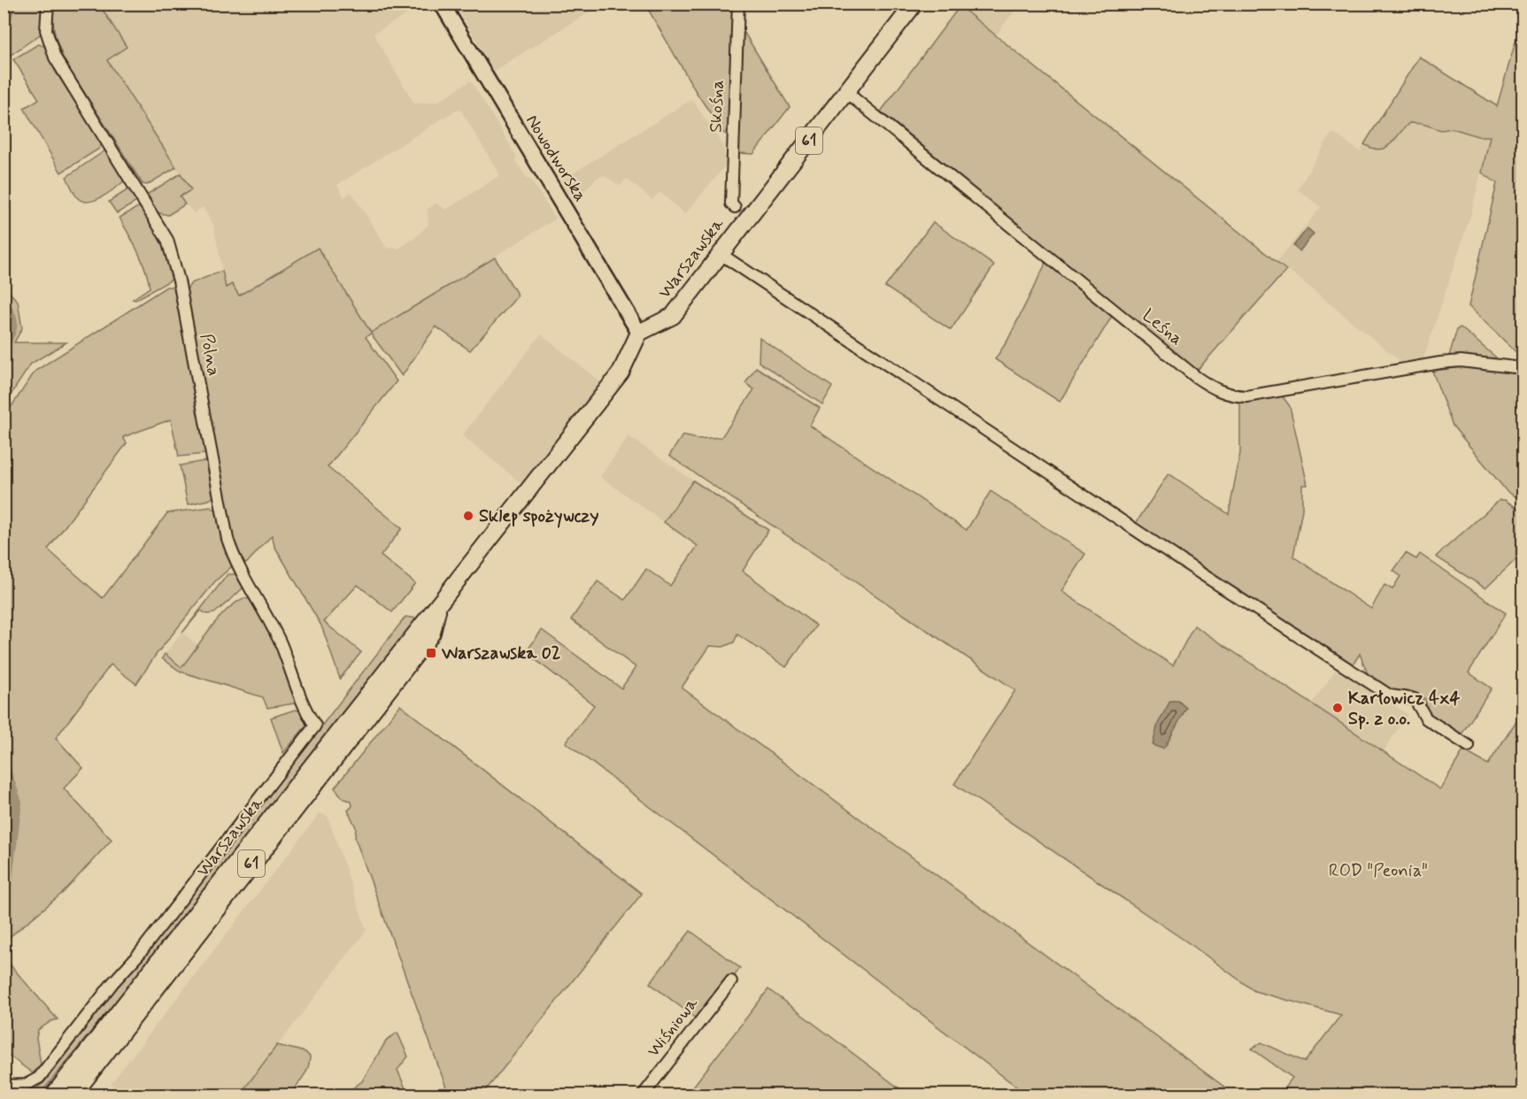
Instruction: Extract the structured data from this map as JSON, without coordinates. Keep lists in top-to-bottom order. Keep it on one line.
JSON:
{"streets":{"main road":["61","Nowodworska","Warszawska"],"street":["Skośna","Leśna","Polna","Wiśniowa"]},"crossings":[["Nowodworska","Warszawska"],["Warszawska","Leśna"]],"parks":["ROD \"Peonia\""],"places":{"other":["Sklep spożywczy","Karłowicz 4x4 Sp. z o.o."],"transit":["Warszawska 02"]}}
